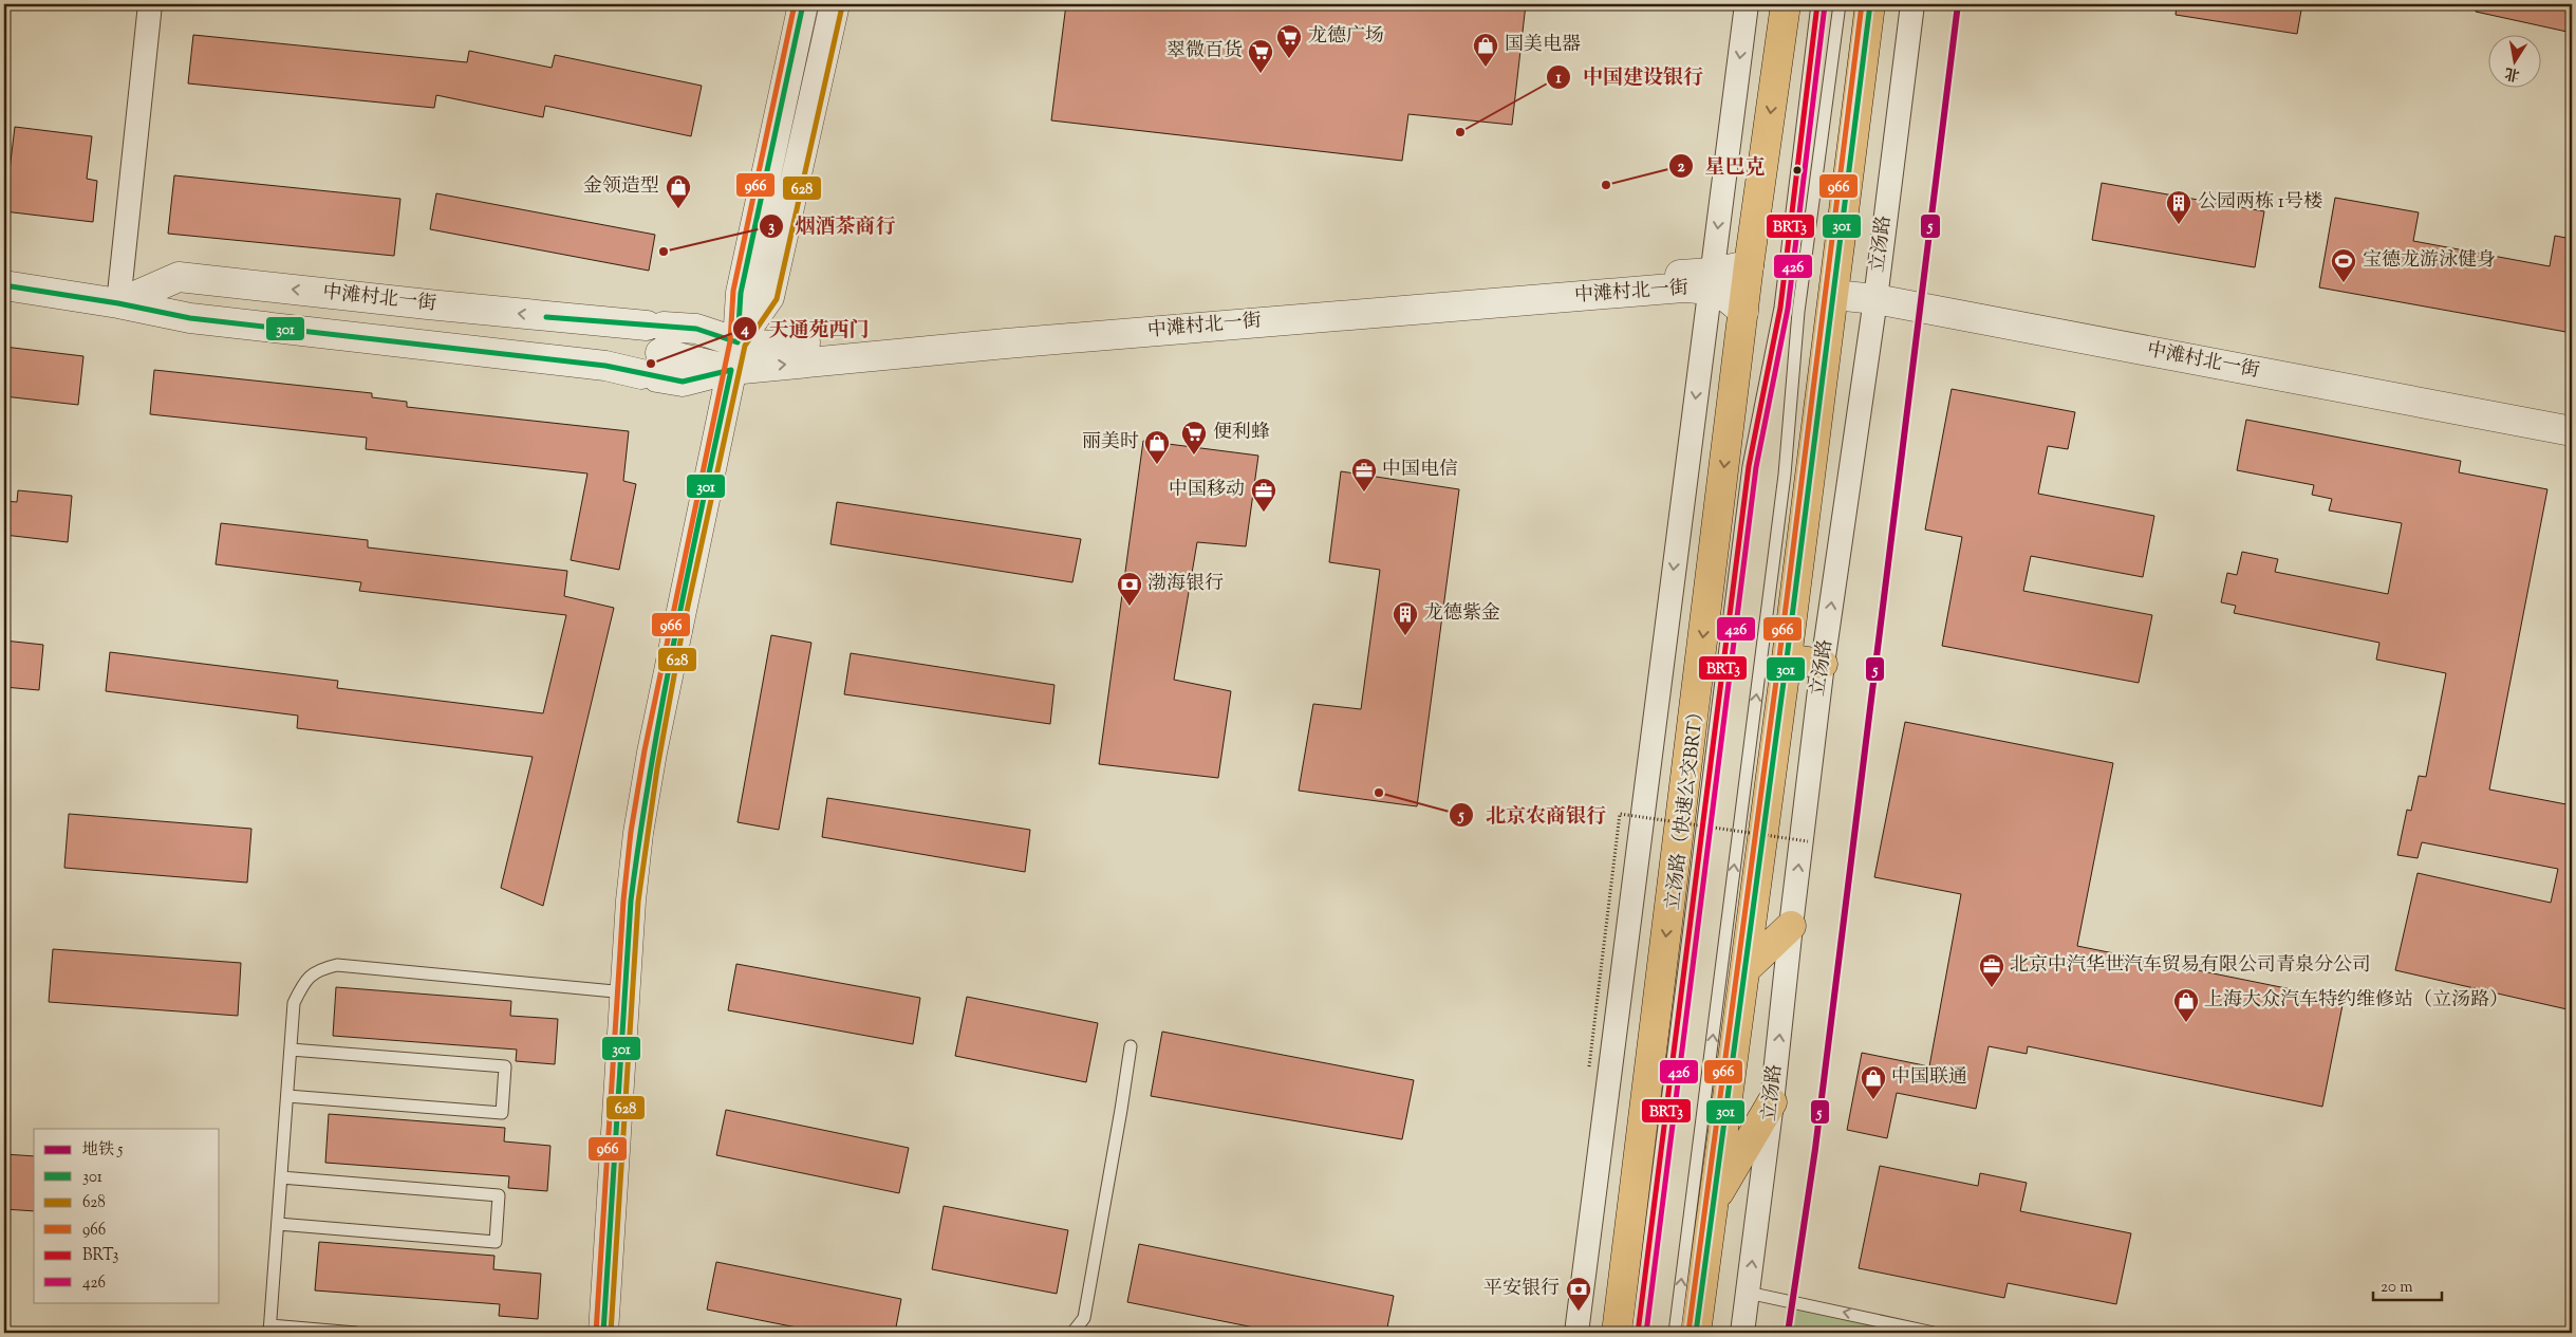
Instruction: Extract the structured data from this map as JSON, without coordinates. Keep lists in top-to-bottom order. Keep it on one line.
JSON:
{"streets":{"main road":["立汤路"],"street":["中滩村北一街"],"lane":["立汤路（快速公交BRT）"]},"crossings":[["立汤路","中滩村北一街"]],"places":{"supermarket":["龙德广场","翠微百货","便利蜂"],"shop":["国美电器","金领造型","丽美时","上海大众汽车特约维修站（立汤路）","中国联通"],"other":["中国建设银行","星巴克","烟酒茶商行","天通苑西门","北京农商银行"],"building":["公园两栋 1号楼","龙德紫金"],"sports":["宝德龙游泳健身"],"office":["中国电信","中国移动","北京中汽华世汽车贸易有限公司青泉分公司"],"bank":["渤海银行","平安银行"]},"lines":["metro line 5","transit line 301","transit line 966","transit line BRT3","transit line 426","transit line 628"],"legend":["地铁 5","301","628","966","BRT3","426"],"scale_bar":"20 m","north":"bottom"}
